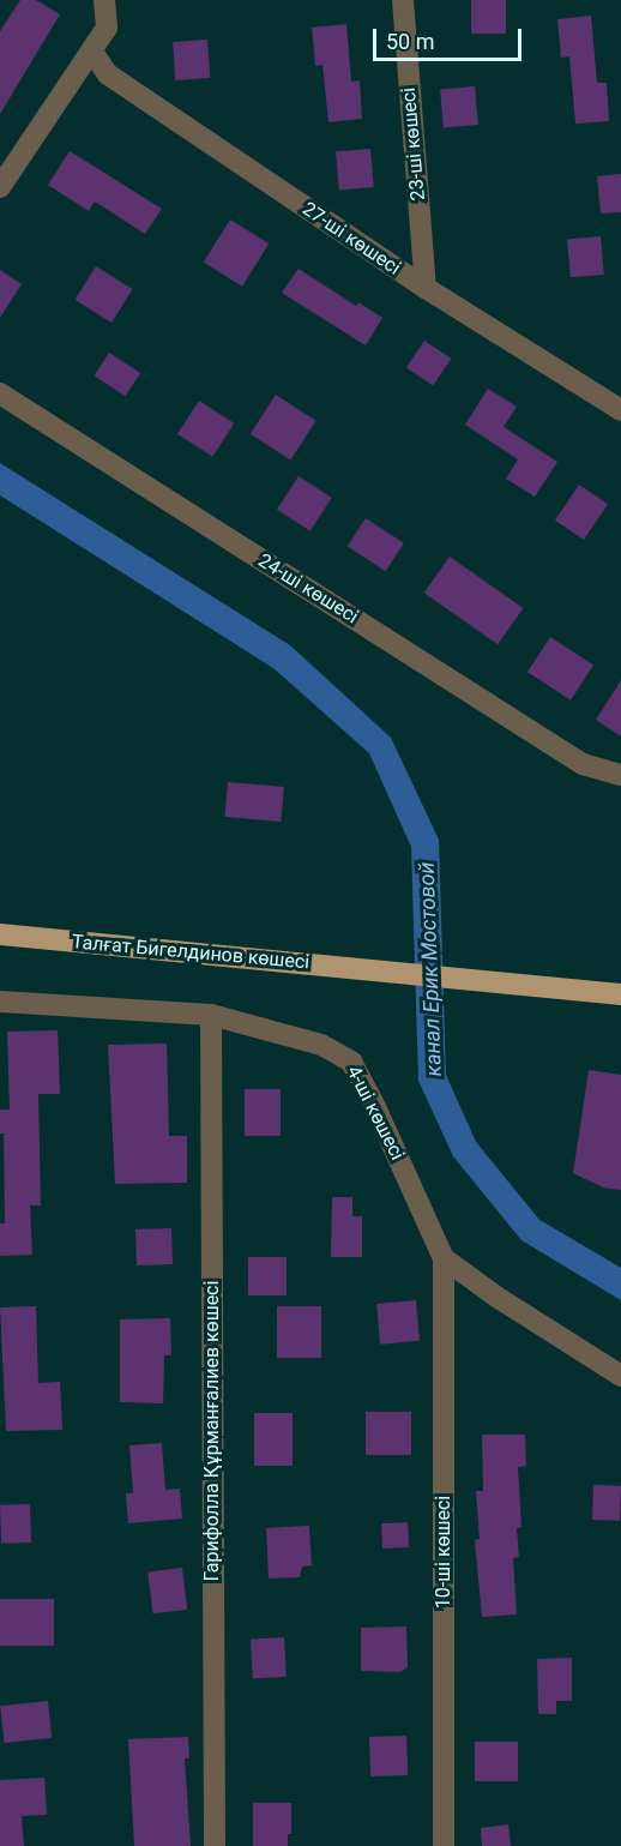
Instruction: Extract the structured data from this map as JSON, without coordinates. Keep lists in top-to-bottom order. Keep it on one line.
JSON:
{"streets":{"main road":["Талғат Бигелдинов көшесі"],"street":["23-ші көшесі","27-ші көшесі","24-ші көшесі","4-ші көшесі","Гарифолла Құрманғалиев көшесі","10-ші көшесі"]},"crossings":[["23-ші көшесі","27-ші көшесі"],["4-ші көшесі","Гарифолла Құрманғалиев көшесі"],["4-ші көшесі","10-ші көшесі"]],"water":["канал Ерик Мостовой"],"scale_bar":"50 m"}
